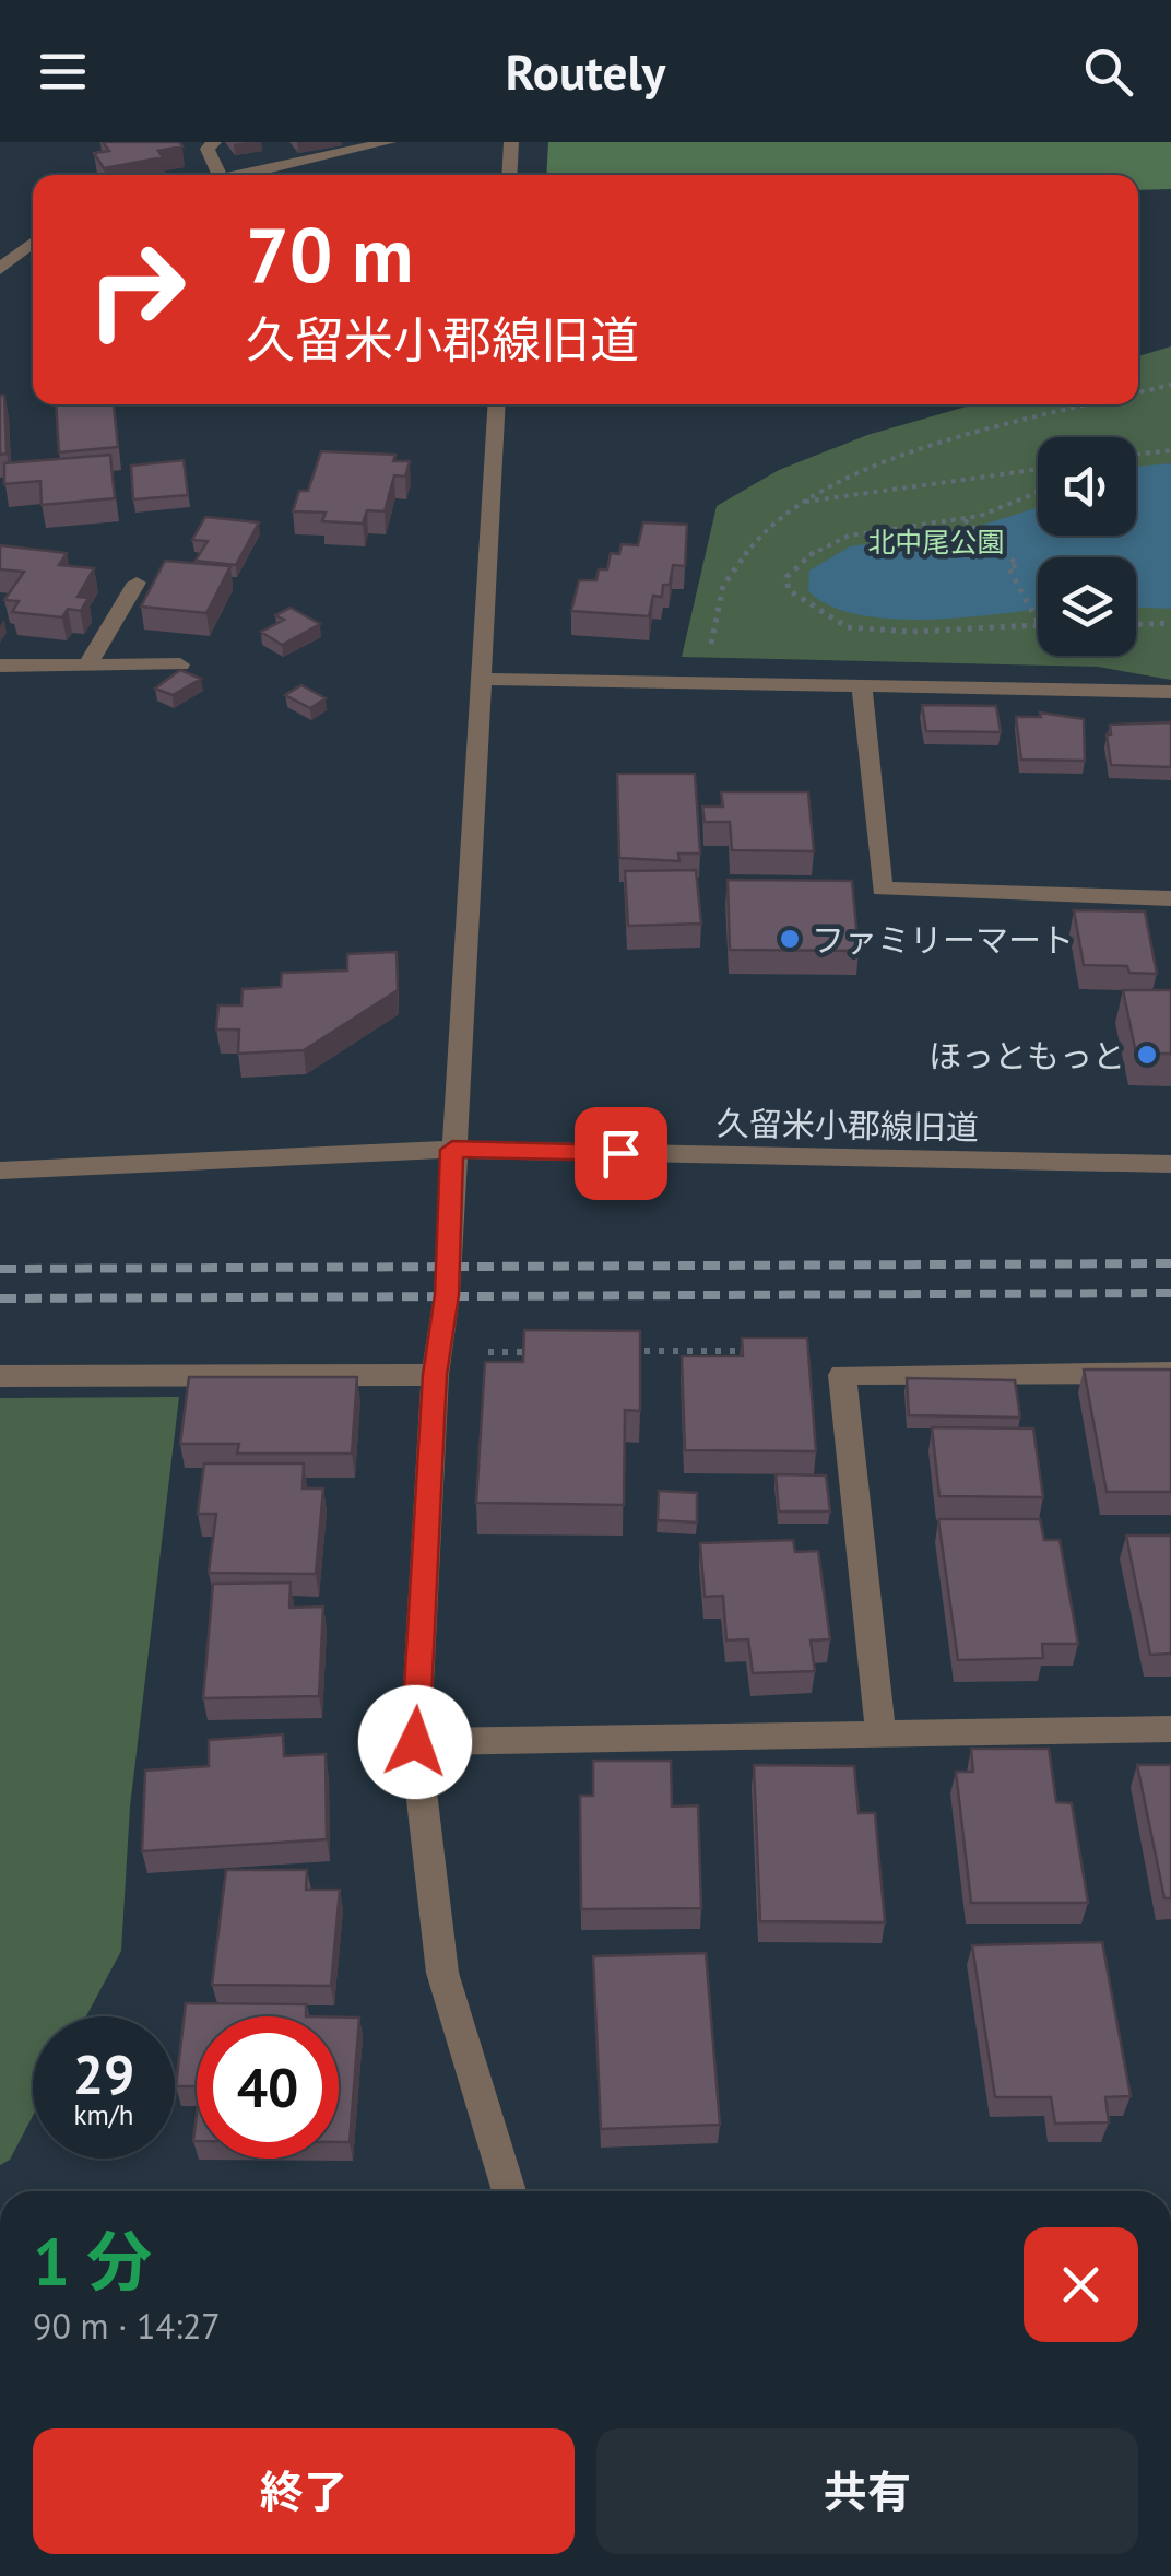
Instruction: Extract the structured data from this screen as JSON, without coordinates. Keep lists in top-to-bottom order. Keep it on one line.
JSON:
{"streets":{"street":["久留米小郡線旧道"]},"parks":["北中尾公園"],"places":["ファミリーマート","ほっともっと"],"page":{"header":"Routely","turn":["70 m","久留米小郡線旧道"],"speed":"29 km/h","limit":"40","heading":["1 分","90 m · 14:27"],"buttons":["終了","共有"]}}
